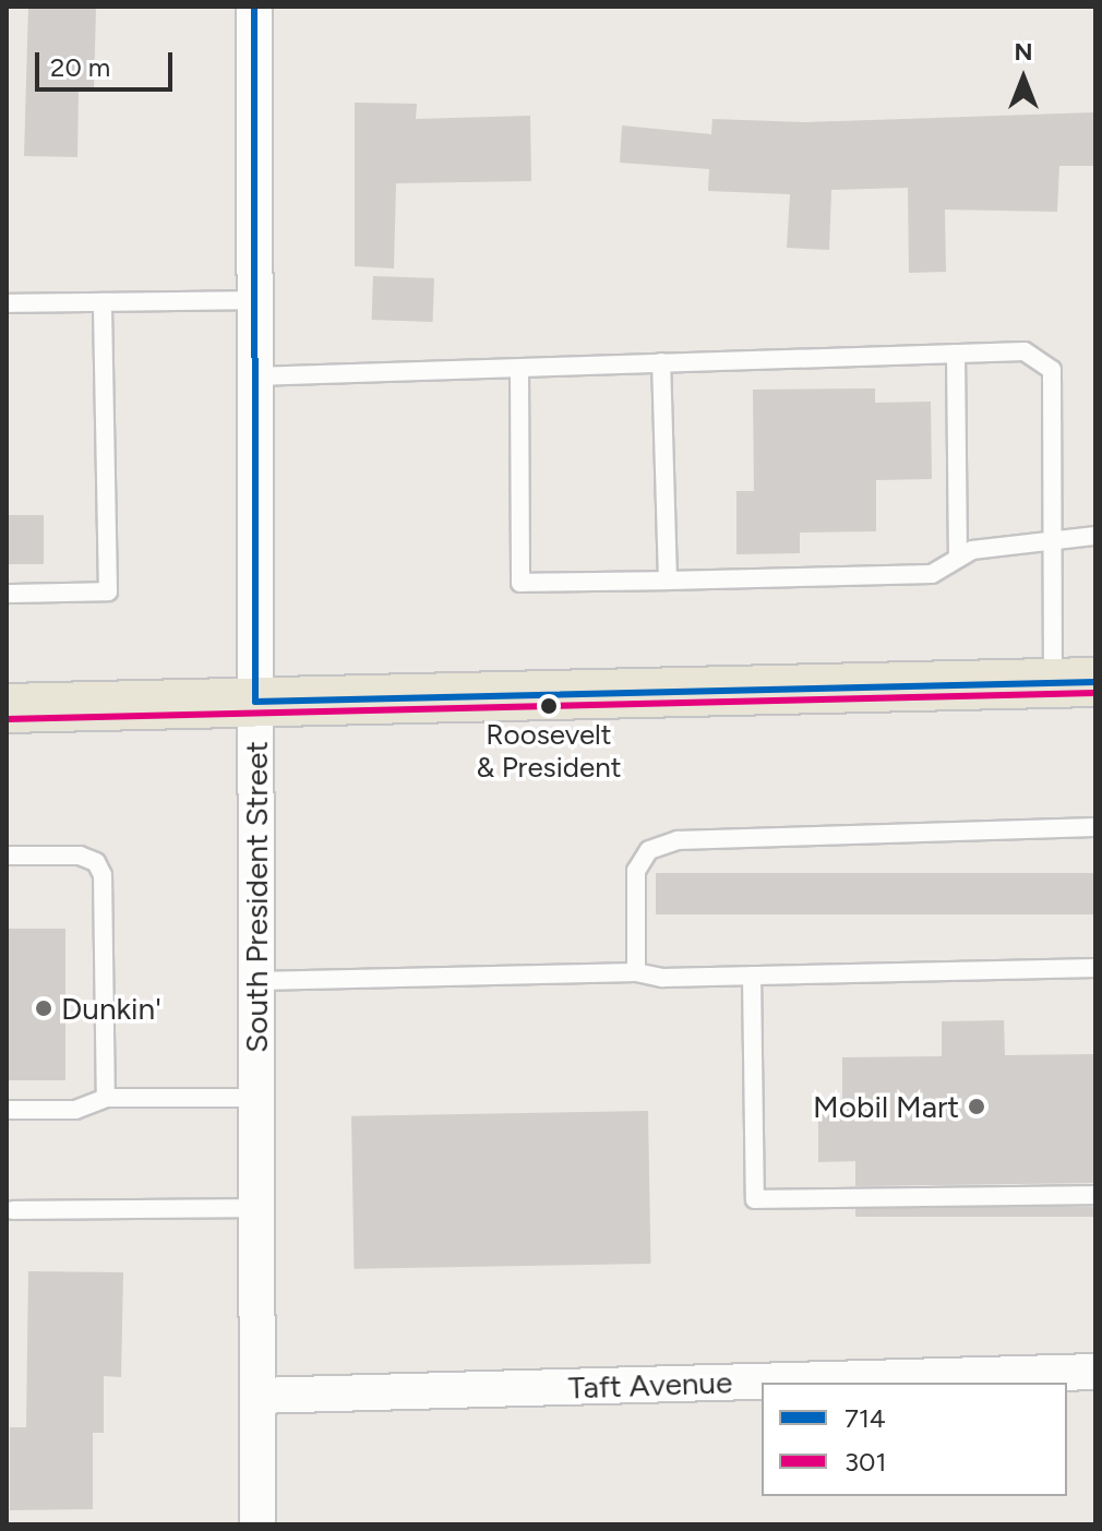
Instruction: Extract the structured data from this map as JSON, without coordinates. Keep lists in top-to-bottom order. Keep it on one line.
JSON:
{"streets":{"street":["South President Street","Taft Avenue"]},"crossings":[["South President Street","Taft Avenue"]],"places":["Roosevelt & President","Dunkin'","Mobil Mart"],"lines":["transit line 714","transit line 301"],"legend":["714","301"],"scale_bar":"20 m","north":"top"}
